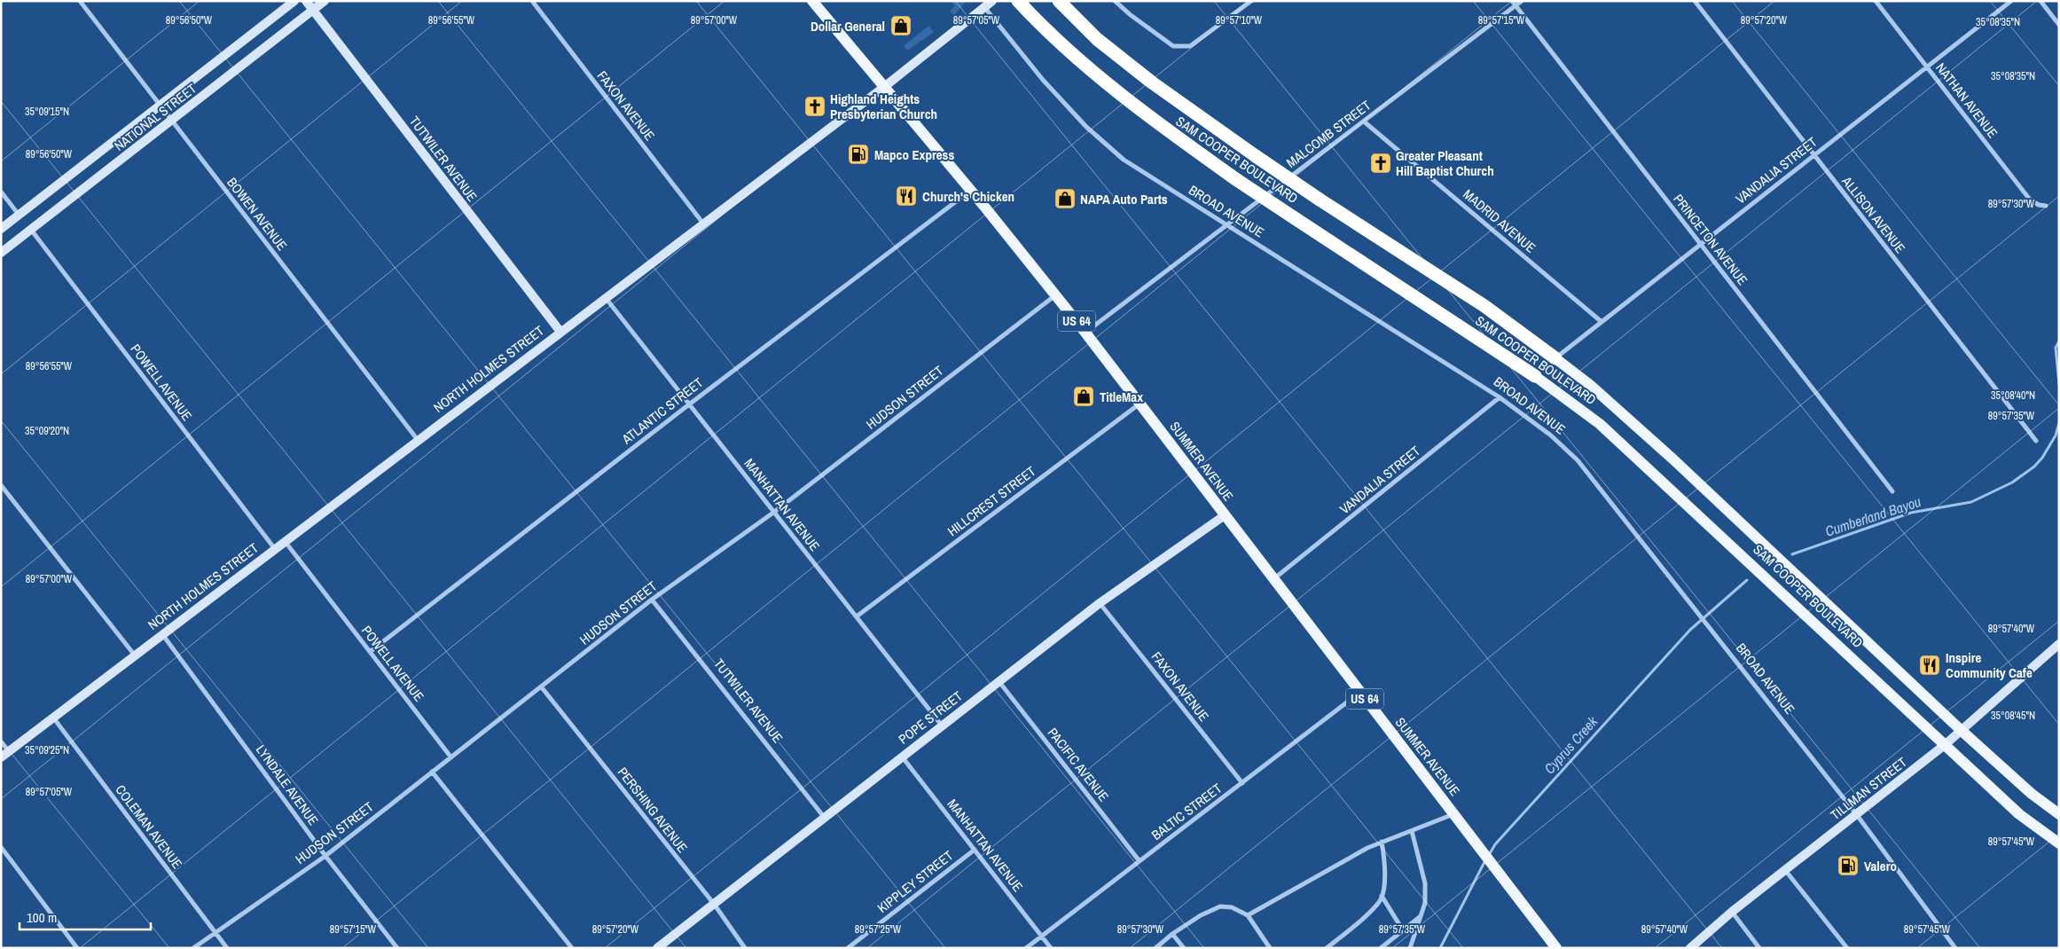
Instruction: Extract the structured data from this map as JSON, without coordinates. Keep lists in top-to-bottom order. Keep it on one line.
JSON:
{"streets":{"highway":["SAM COOPER BOULEVARD"],"main road":["US 64","SUMMER AVENUE"],"street":["NATHAN AVENUE","FAXON AVENUE","NATIONAL STREET","MALCOMB STREET","TUTWILER AVENUE","VANDALIA STREET","BROAD AVENUE","BOWEN AVENUE","ALLISON AVENUE","MADRID AVENUE","PRINCETON AVENUE","NORTH HOLMES STREET","POWELL AVENUE","HUDSON STREET","ATLANTIC STREET","HILLCREST STREET","MANHATTAN AVENUE","POPE STREET","PACIFIC AVENUE","LYNDALE AVENUE","TILLMAN STREET","PERSHING AVENUE","BALTIC STREET","COLEMAN AVENUE","KIPPLEY STREET"]},"crossings":[["NATHAN AVENUE","VANDALIA STREET"],["FAXON AVENUE","NORTH HOLMES STREET"],["FAXON AVENUE","POPE STREET"],["FAXON AVENUE","BALTIC STREET"],["NATIONAL STREET","TUTWILER AVENUE"],["NATIONAL STREET","BOWEN AVENUE"],["NATIONAL STREET","POWELL AVENUE"],["MALCOMB STREET","BROAD AVENUE"],["MALCOMB STREET","MADRID AVENUE"],["MALCOMB STREET","PRINCETON AVENUE"],["MALCOMB STREET","SUMMER AVENUE"],["TUTWILER AVENUE","NORTH HOLMES STREET"],["TUTWILER AVENUE","HUDSON STREET"],["TUTWILER AVENUE","POPE STREET"],["SAM COOPER BOULEVARD","VANDALIA STREET"],["SAM COOPER BOULEVARD","TILLMAN STREET"],["VANDALIA STREET","BROAD AVENUE"],["VANDALIA STREET","ALLISON AVENUE"],["VANDALIA STREET","MADRID AVENUE"],["VANDALIA STREET","PRINCETON AVENUE"],["VANDALIA STREET","SUMMER AVENUE"],["BROAD AVENUE","NORTH HOLMES STREET"],["BROAD AVENUE","TILLMAN STREET"],["BOWEN AVENUE","NORTH HOLMES STREET"],["NORTH HOLMES STREET","POWELL AVENUE"],["NORTH HOLMES STREET","SUMMER AVENUE"],["NORTH HOLMES STREET","MANHATTAN AVENUE"],["NORTH HOLMES STREET","LYNDALE AVENUE"],["NORTH HOLMES STREET","COLEMAN AVENUE"],["POWELL AVENUE","HUDSON STREET"],["POWELL AVENUE","ATLANTIC STREET"],["HUDSON STREET","SUMMER AVENUE"],["HUDSON STREET","MANHATTAN AVENUE"],["HUDSON STREET","LYNDALE AVENUE"],["HUDSON STREET","PERSHING AVENUE"],["HUDSON STREET","COLEMAN AVENUE"],["ATLANTIC STREET","SUMMER AVENUE"],["ATLANTIC STREET","MANHATTAN AVENUE"],["SUMMER AVENUE","HILLCREST STREET"],["SUMMER AVENUE","POPE STREET"],["SUMMER AVENUE","BALTIC STREET"],["HILLCREST STREET","MANHATTAN AVENUE"],["MANHATTAN AVENUE","POPE STREET"],["MANHATTAN AVENUE","BALTIC STREET"],["MANHATTAN AVENUE","KIPPLEY STREET"],["POPE STREET","PACIFIC AVENUE"],["POPE STREET","PERSHING AVENUE"],["PACIFIC AVENUE","BALTIC STREET"]],"water":["Cumberland Bayou","Cyprus Creek"],"places":{"shop":["Dollar General","NAPA Auto Parts","TitleMax"],"church":["Highland Heights Presbyterian Church","Greater Pleasant Hill Baptist Church"],"fuel station":["Mapco Express","Valero"],"restaurant":["Church's Chicken","Inspire Community Cafe"]},"scale_bar":"100 m","coordinates":["89°56'50\"W","89°56'55\"W","89°57'00\"W","89°57'05\"W","89°57'10\"W","89°57'15\"W","89°57'20\"W","35°08'35\"N","35°09'15\"N","89°57'30\"W","35°08'40\"N","89°57'35\"W","35°09'20\"N","89°57'40\"W","35°08'45\"N","35°09'25\"N","89°57'45\"W","89°57'25\"W"]}
